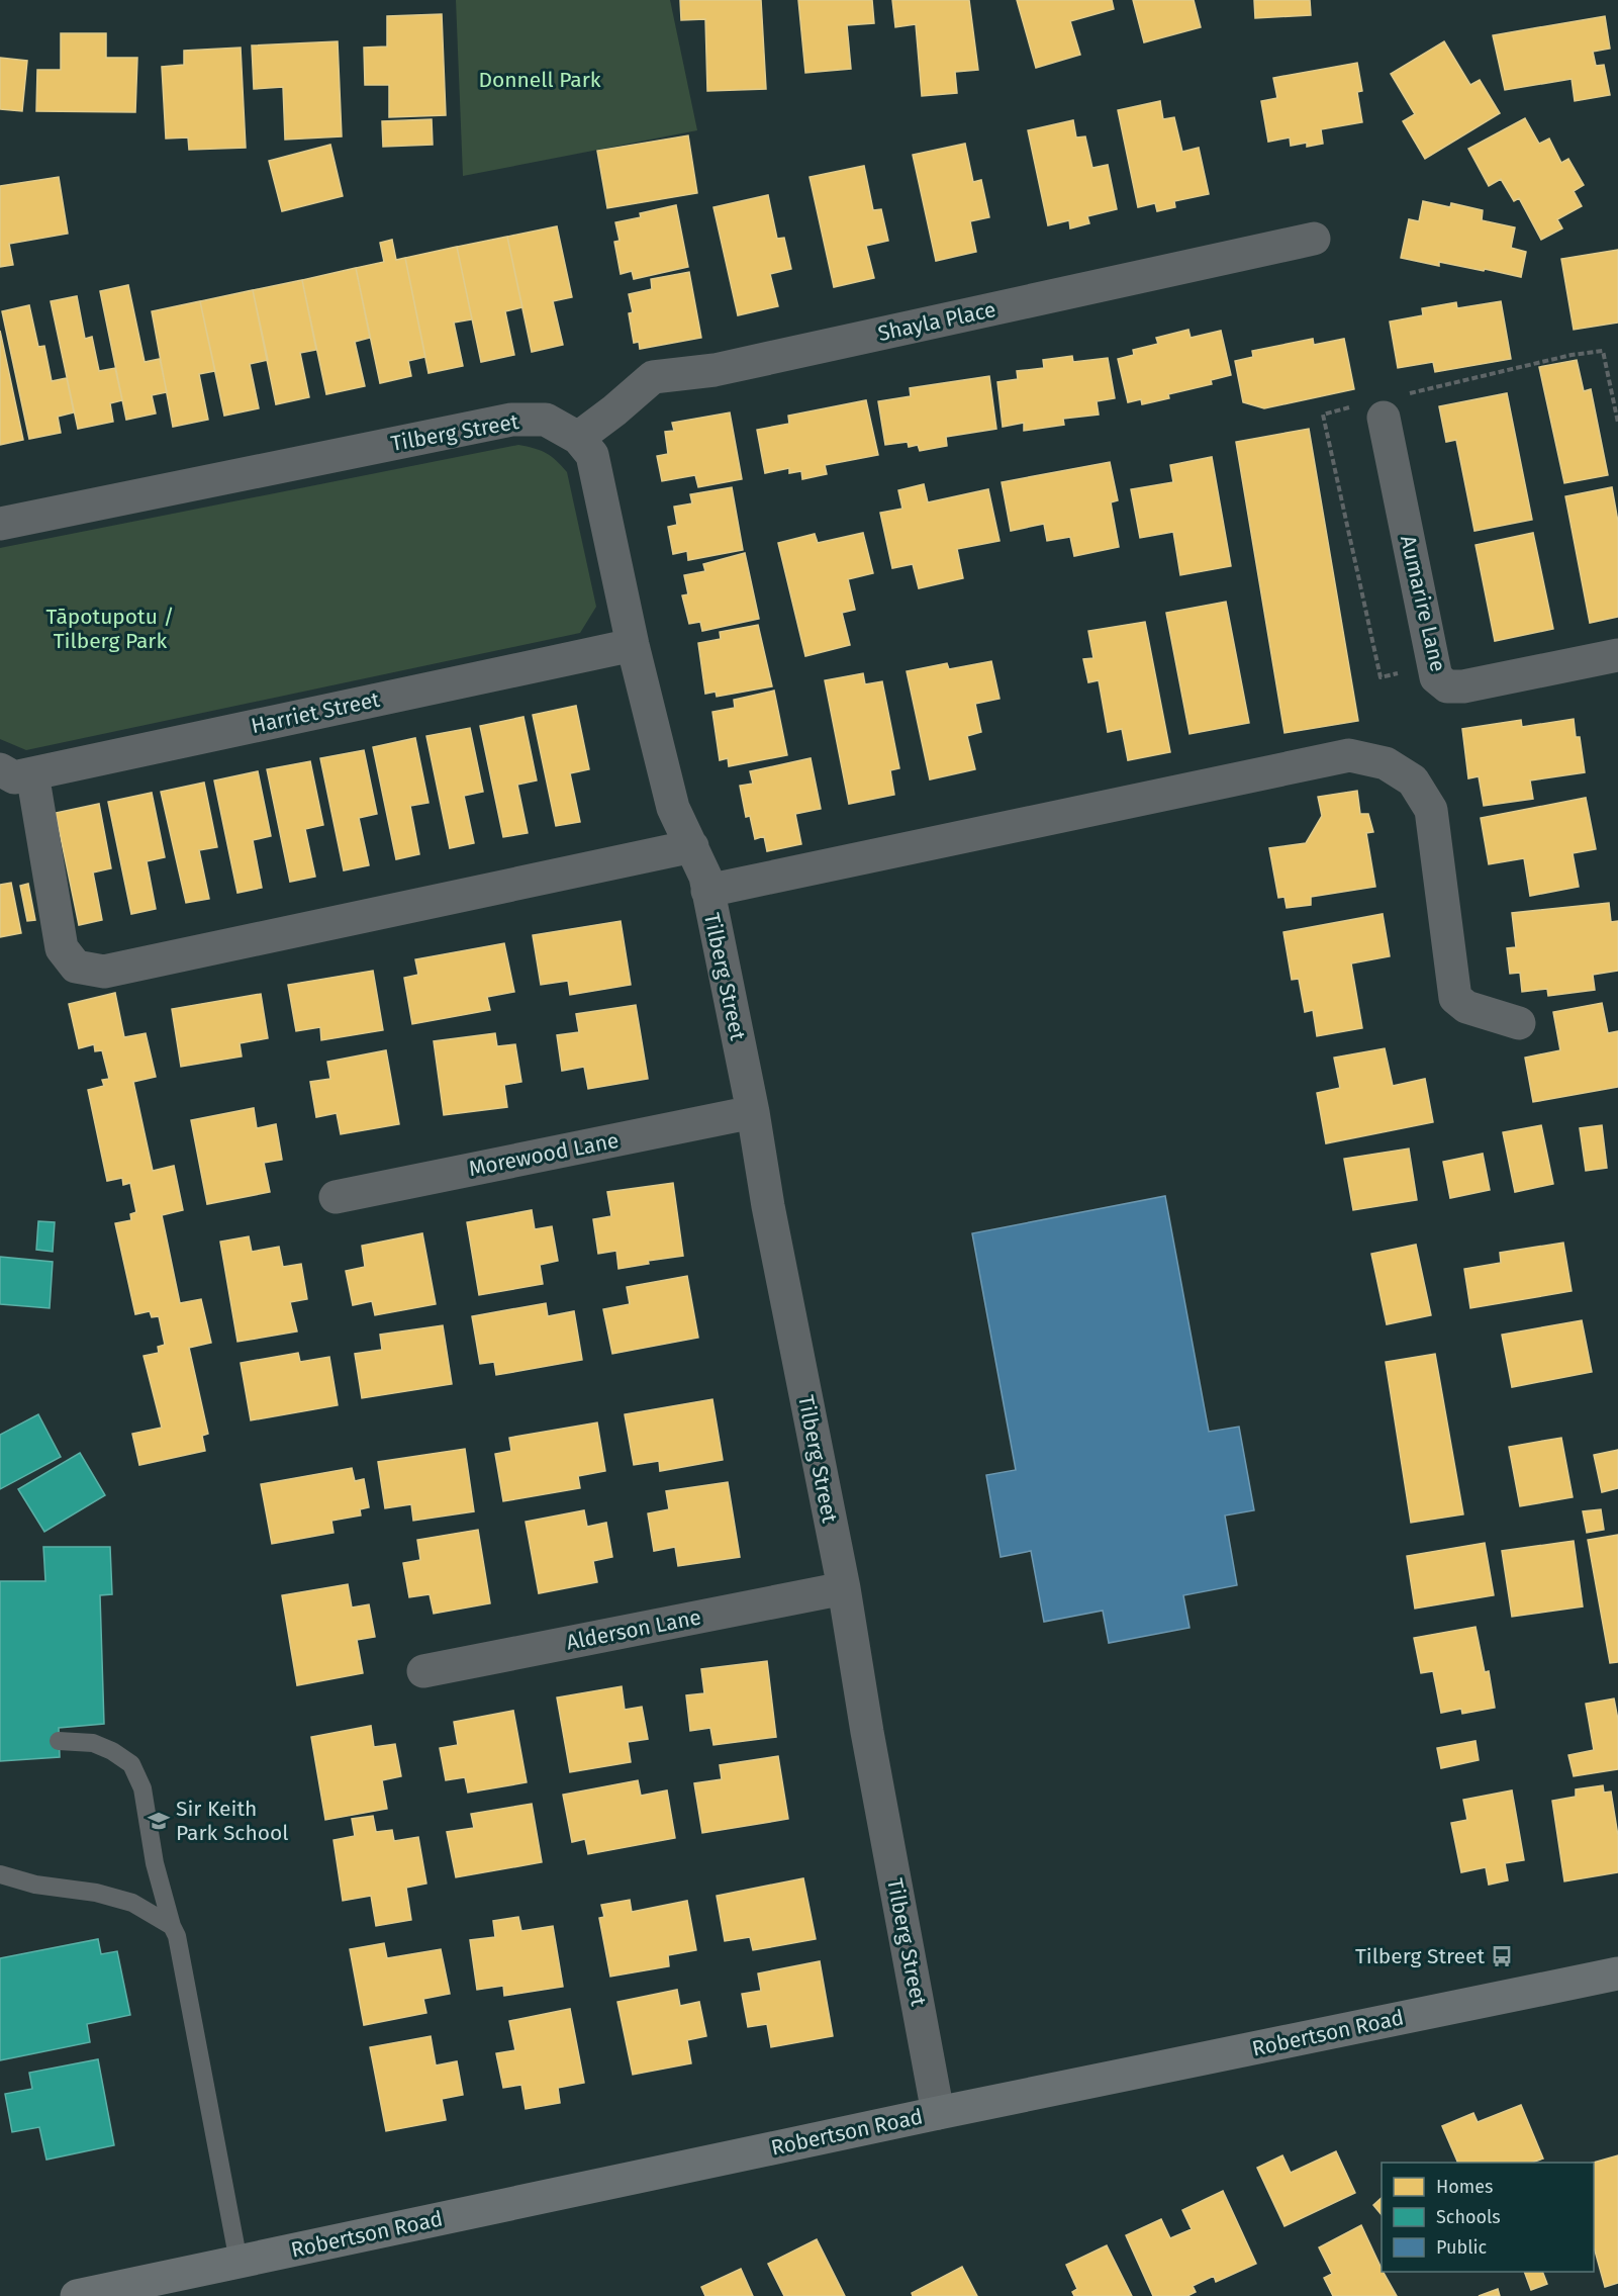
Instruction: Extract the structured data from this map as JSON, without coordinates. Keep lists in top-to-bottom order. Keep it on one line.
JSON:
{"streets":{"main road":["Robertson Road"],"street":["Shayla Place","Tilberg Street","Aumarire Lane","Harriet Street","Morewood Lane","Alderson Lane"]},"crossings":[["Shayla Place","Tilberg Street"],["Tilberg Street","Harriet Street"],["Tilberg Street","Morewood Lane"],["Tilberg Street","Alderson Lane"],["Tilberg Street","Robertson Road"]],"parks":["Donnell Park","Tāpotupotu / Tilberg Park"],"places":{"school or university":["Sir Keith Park School"],"bus stop":["Tilberg Street"]},"legend":["Homes","Schools","Public"]}
